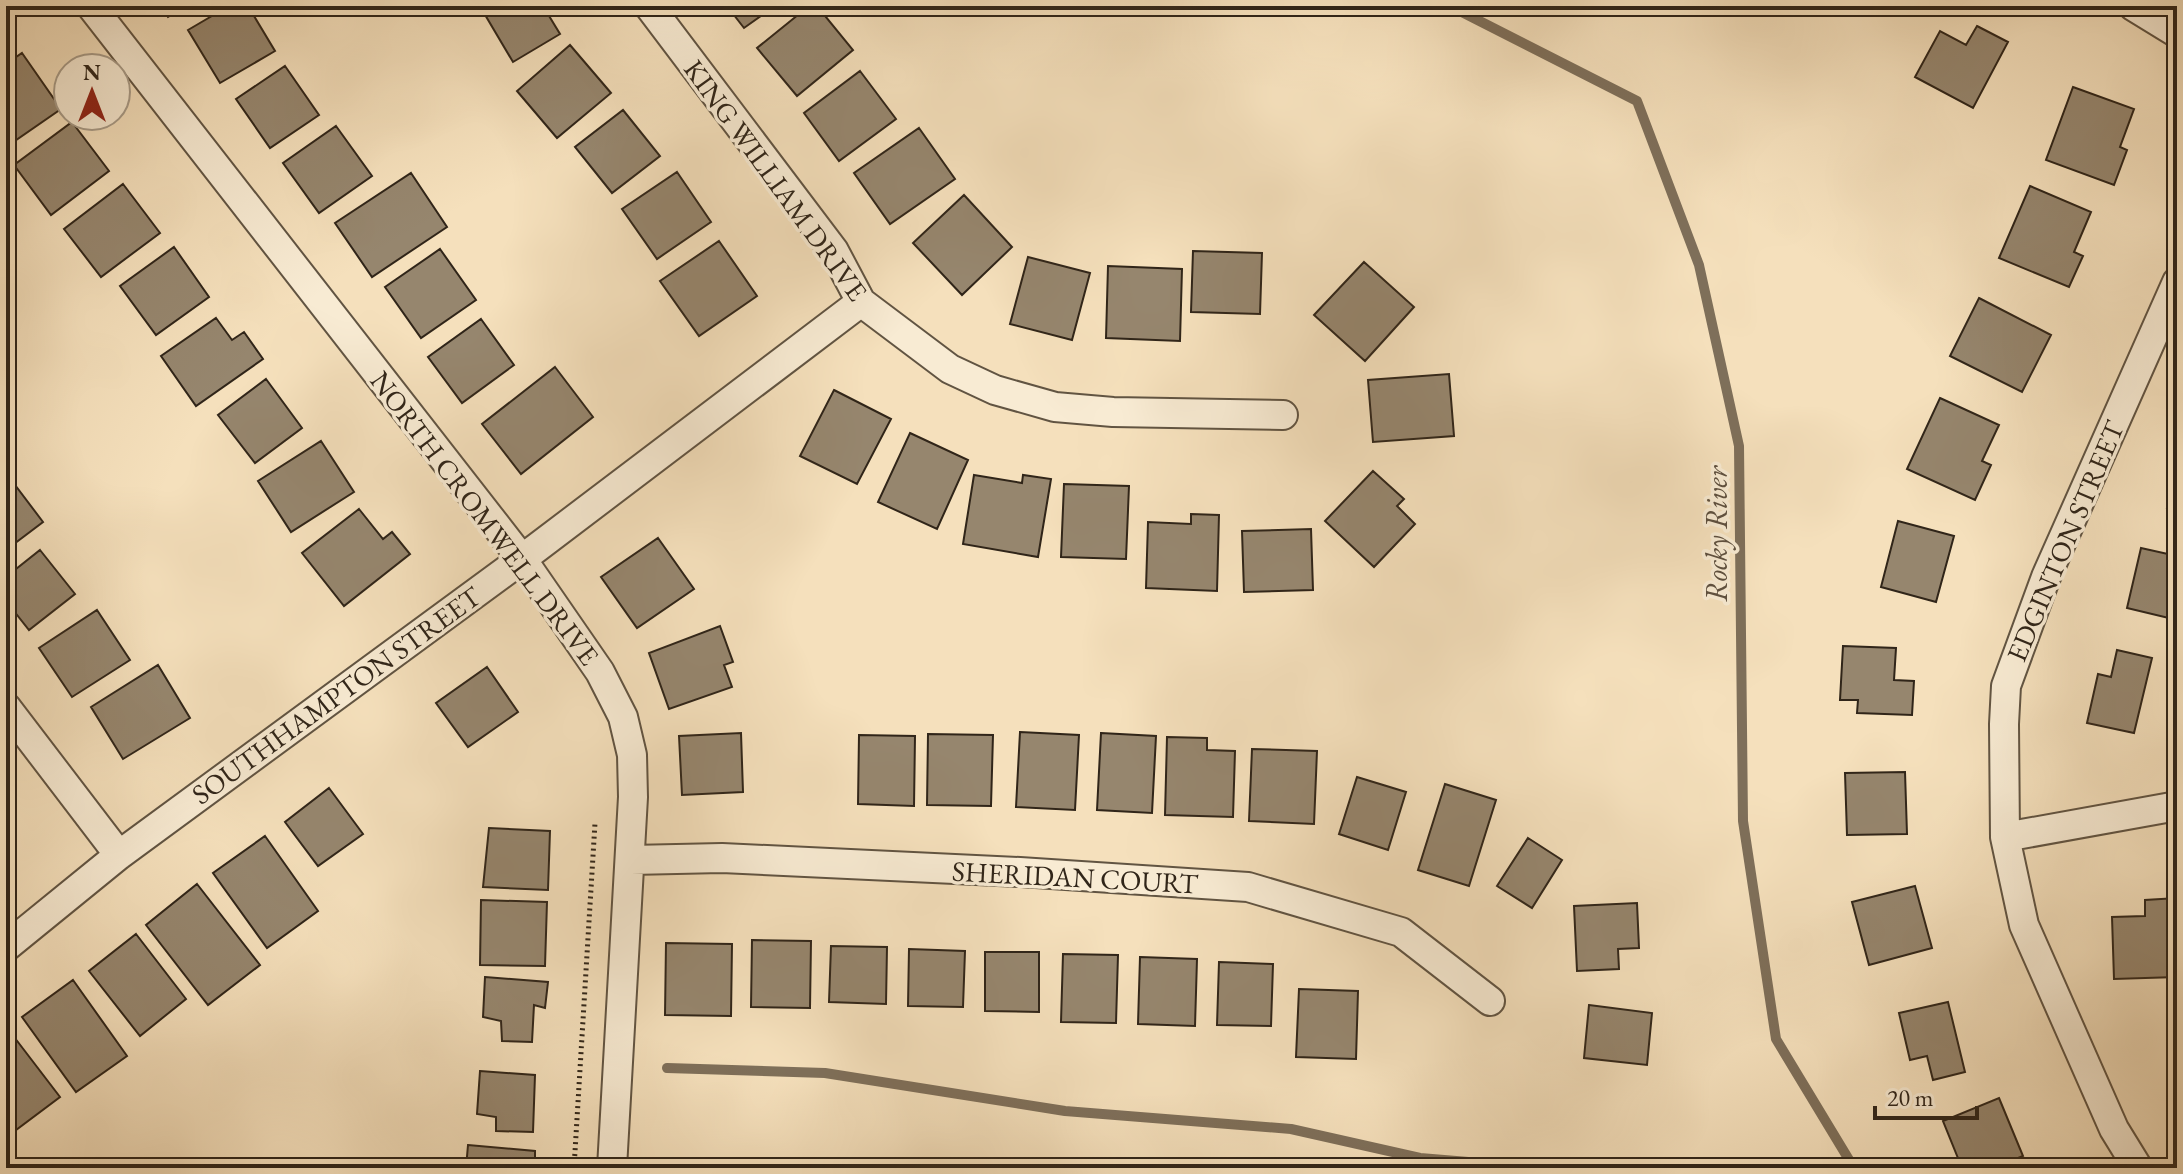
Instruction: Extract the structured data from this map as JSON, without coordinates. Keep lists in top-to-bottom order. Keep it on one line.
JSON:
{"streets":{"street":["KING WILLIAM DRIVE","NORTH CROMWELL DRIVE","EDGINTON STREET","SOUTHHAMPTON STREET","SHERIDAN COURT"]},"crossings":[["KING WILLIAM DRIVE","SOUTHHAMPTON STREET"],["NORTH CROMWELL DRIVE","SOUTHHAMPTON STREET"],["NORTH CROMWELL DRIVE","SHERIDAN COURT"]],"water":["Rocky River"],"scale_bar":"20 m","north":"top"}
